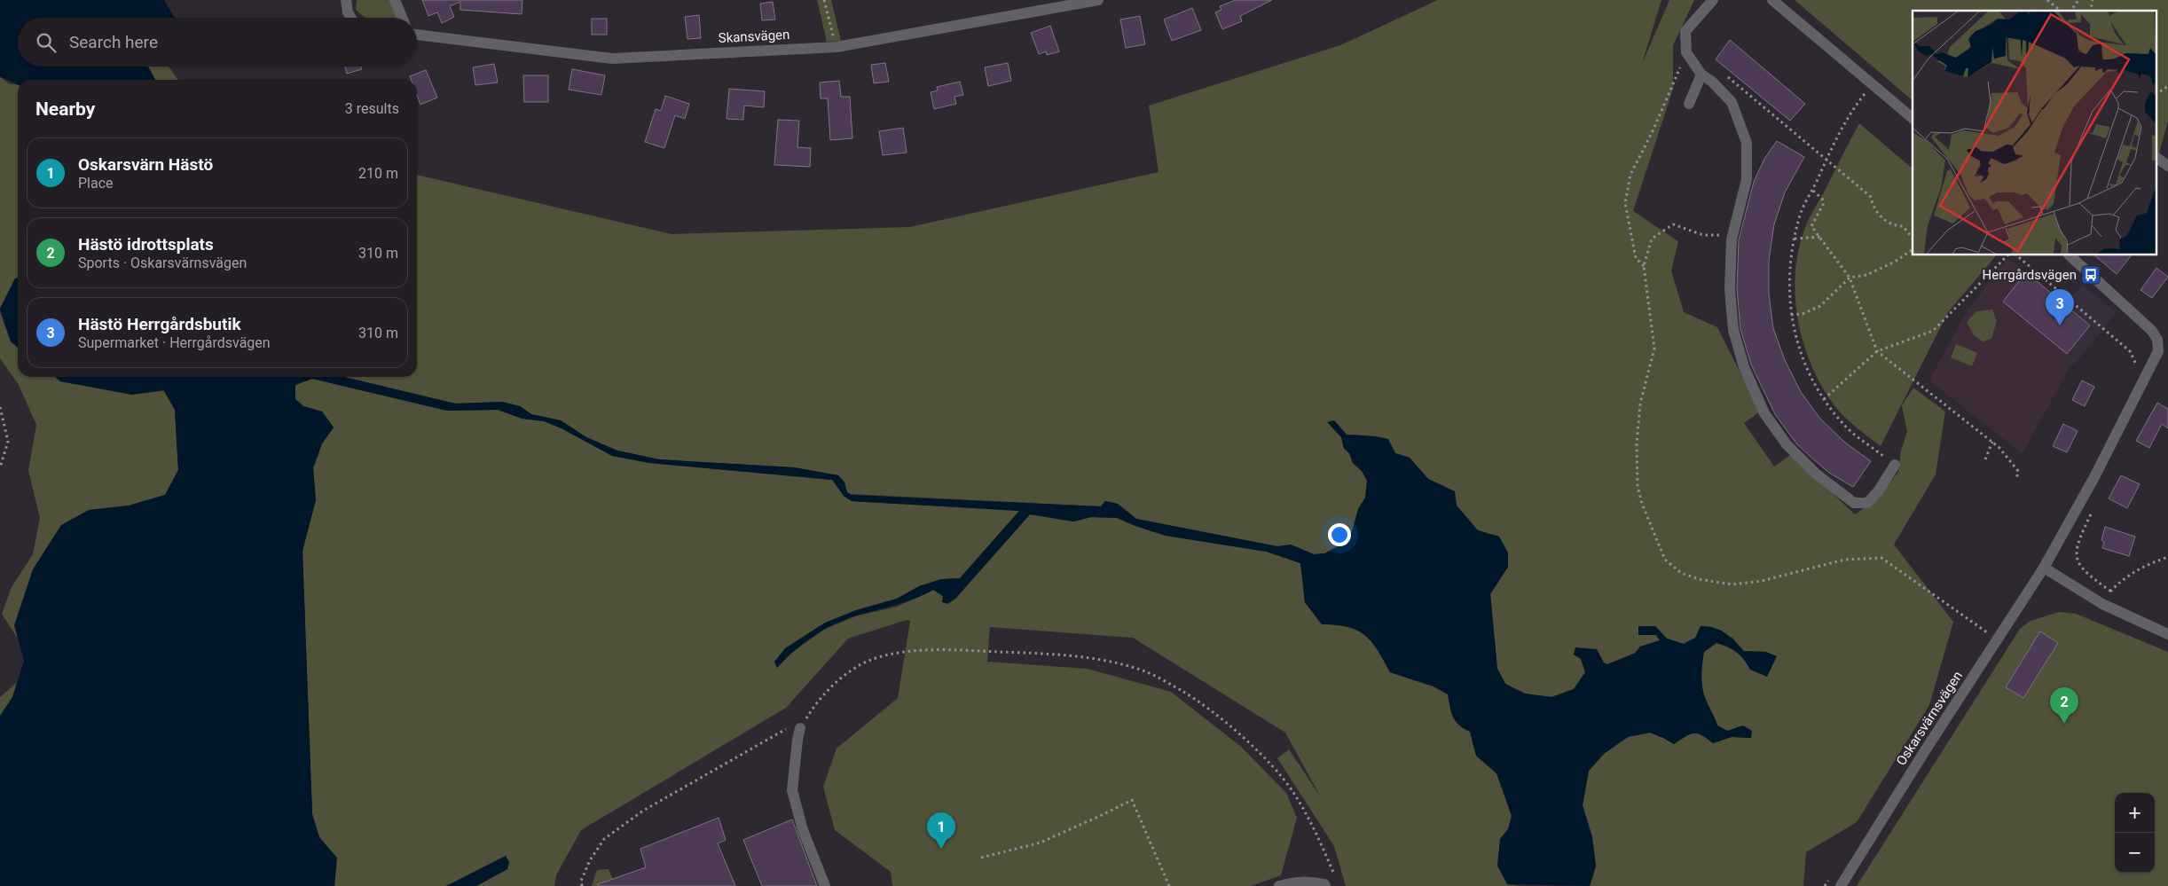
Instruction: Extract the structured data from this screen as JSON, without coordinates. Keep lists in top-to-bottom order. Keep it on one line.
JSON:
{"streets":{"street":["Skansvägen","Oskarsvärnsvägen"]},"places":{"bus stop":["Herrgårdsvägen"]},"page":{"search":"Search here","heading":["Nearby","3 results"],"list":[{"mark":"1","name":"Oskarsvärn Hästö","note":"Place","value":"210 m"},{"mark":"2","name":"Hästö idrottsplats","note":"Sports · Oskarsvärnsvägen","value":"310 m"},{"mark":"3","name":"Hästö Herrgårdsbutik","note":"Supermarket · Herrgårdsvägen","value":"310 m"}],"pins":["3","2","1"],"map_buttons":["+","−"]}}
